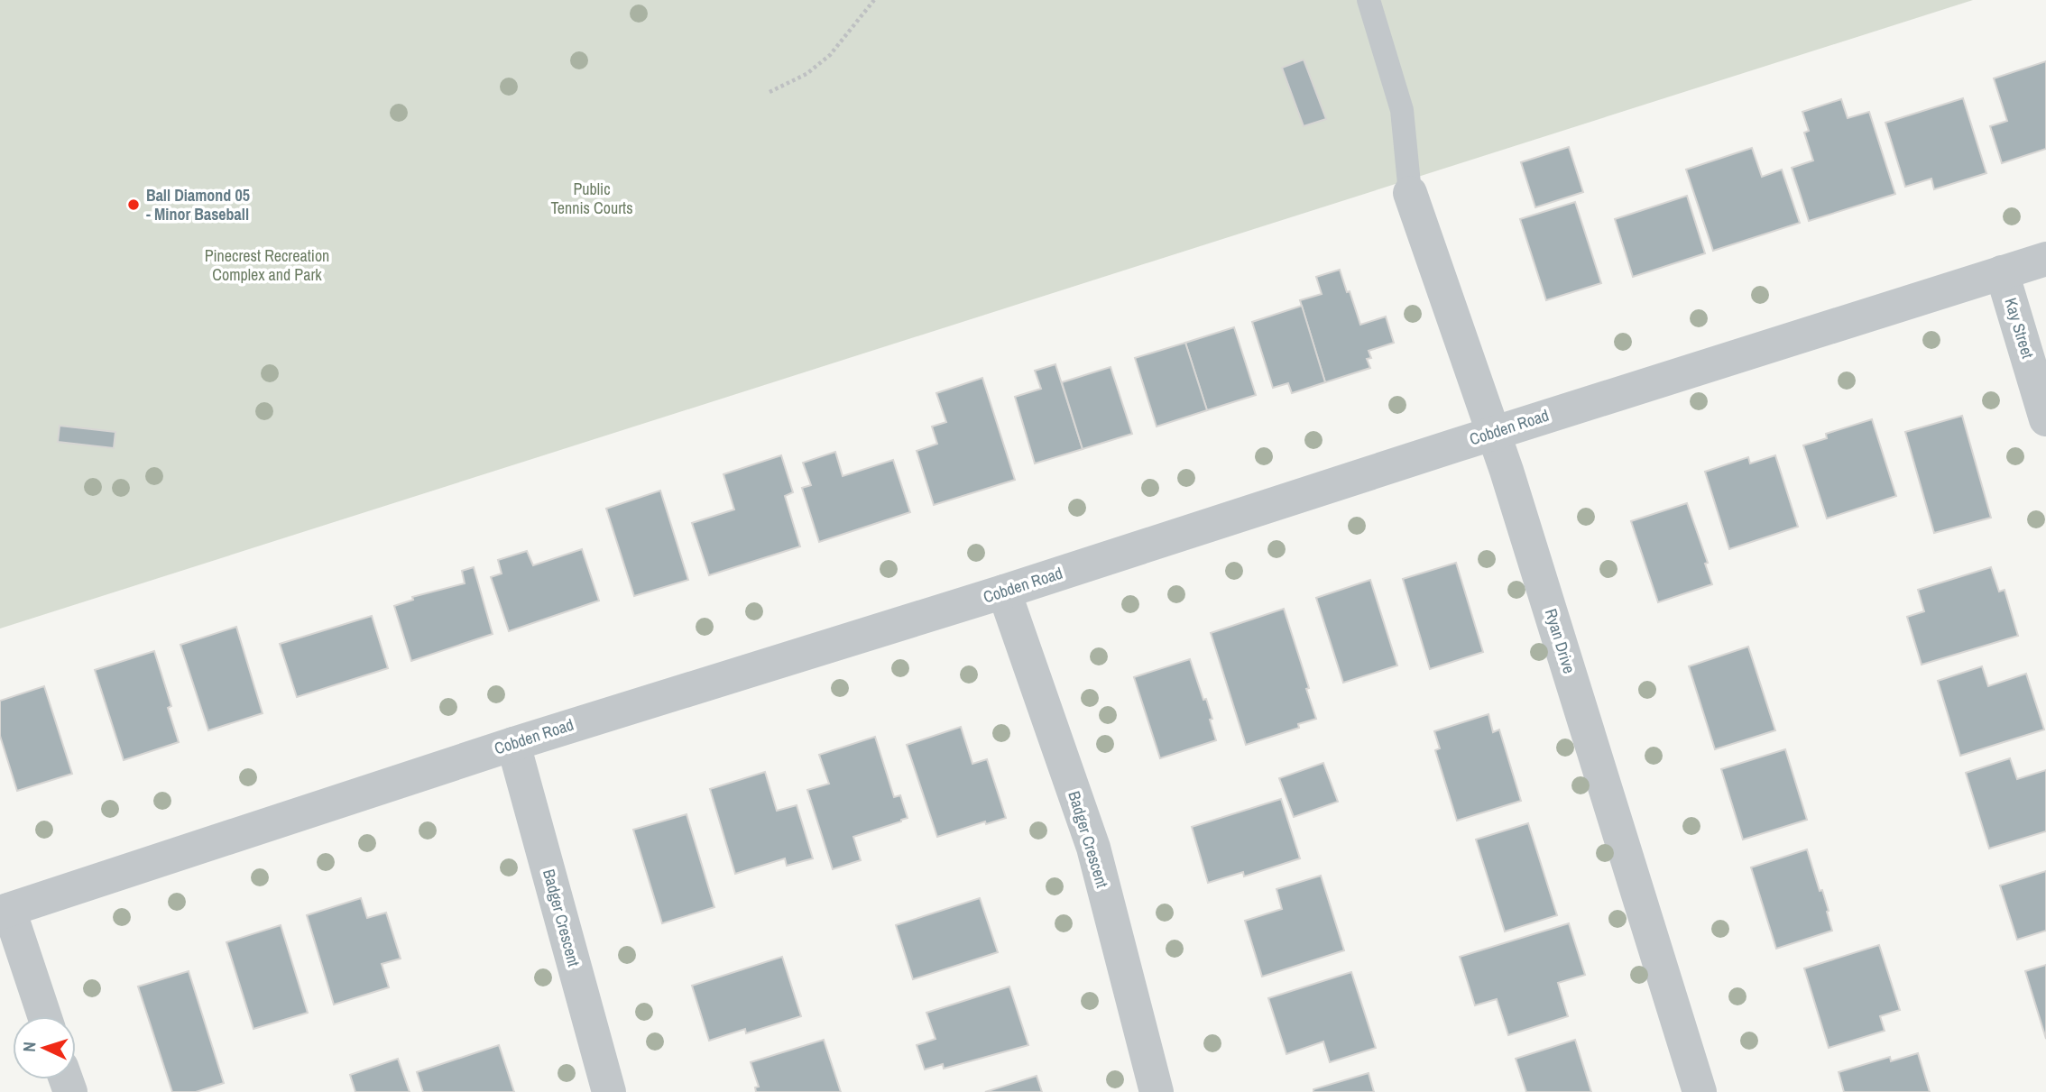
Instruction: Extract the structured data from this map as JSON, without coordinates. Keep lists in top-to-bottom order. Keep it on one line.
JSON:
{"streets":{"street":["Kay Street","Cobden Road","Ryan Drive","Badger Crescent"]},"crossings":[["Kay Street","Cobden Road"],["Cobden Road","Ryan Drive"],["Cobden Road","Badger Crescent"]],"parks":["Public Tennis Courts","Pinecrest Recreation Complex and Park"],"places":["Ball Diamond 05 - Minor Baseball"],"north":"left"}
